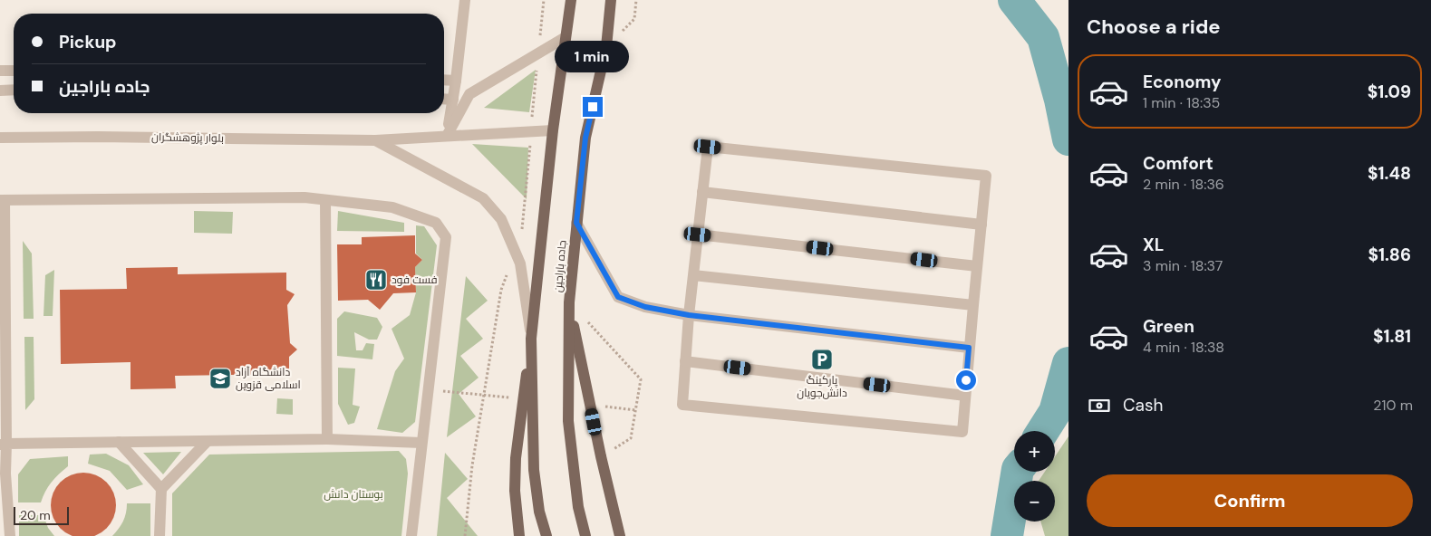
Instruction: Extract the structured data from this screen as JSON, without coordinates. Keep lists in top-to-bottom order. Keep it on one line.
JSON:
{"streets":{"main road":["جاده باراجین"],"street":["بلوار پژوهشگران"]},"crossings":[["بلوار پژوهشگران","جاده باراجین"]],"parks":["بوستان دانش"],"places":{"restaurant":["فست فود"],"parking":["پارکینگ دانش‌جویان"],"school or university":["دانشگاه آزاد اسلامی قزوین"]},"scale_bar":"20 m","page":{"heading":"Choose a ride","banner":["Pickup","جاده باراجین"],"bubble":"1 min","list":[{"name":"Economy","note":"1 min · 18:35","value":"$1.09"},{"name":"Comfort","note":"2 min · 18:36","value":"$1.48"},{"name":"XL","note":"3 min · 18:37","value":"$1.86"},{"name":"Green","note":"4 min · 18:38","value":"$1.81"}],"pay":["Cash","210 m"],"map_buttons":["+","−"],"buttons":"Confirm","scale":"20 m"}}
